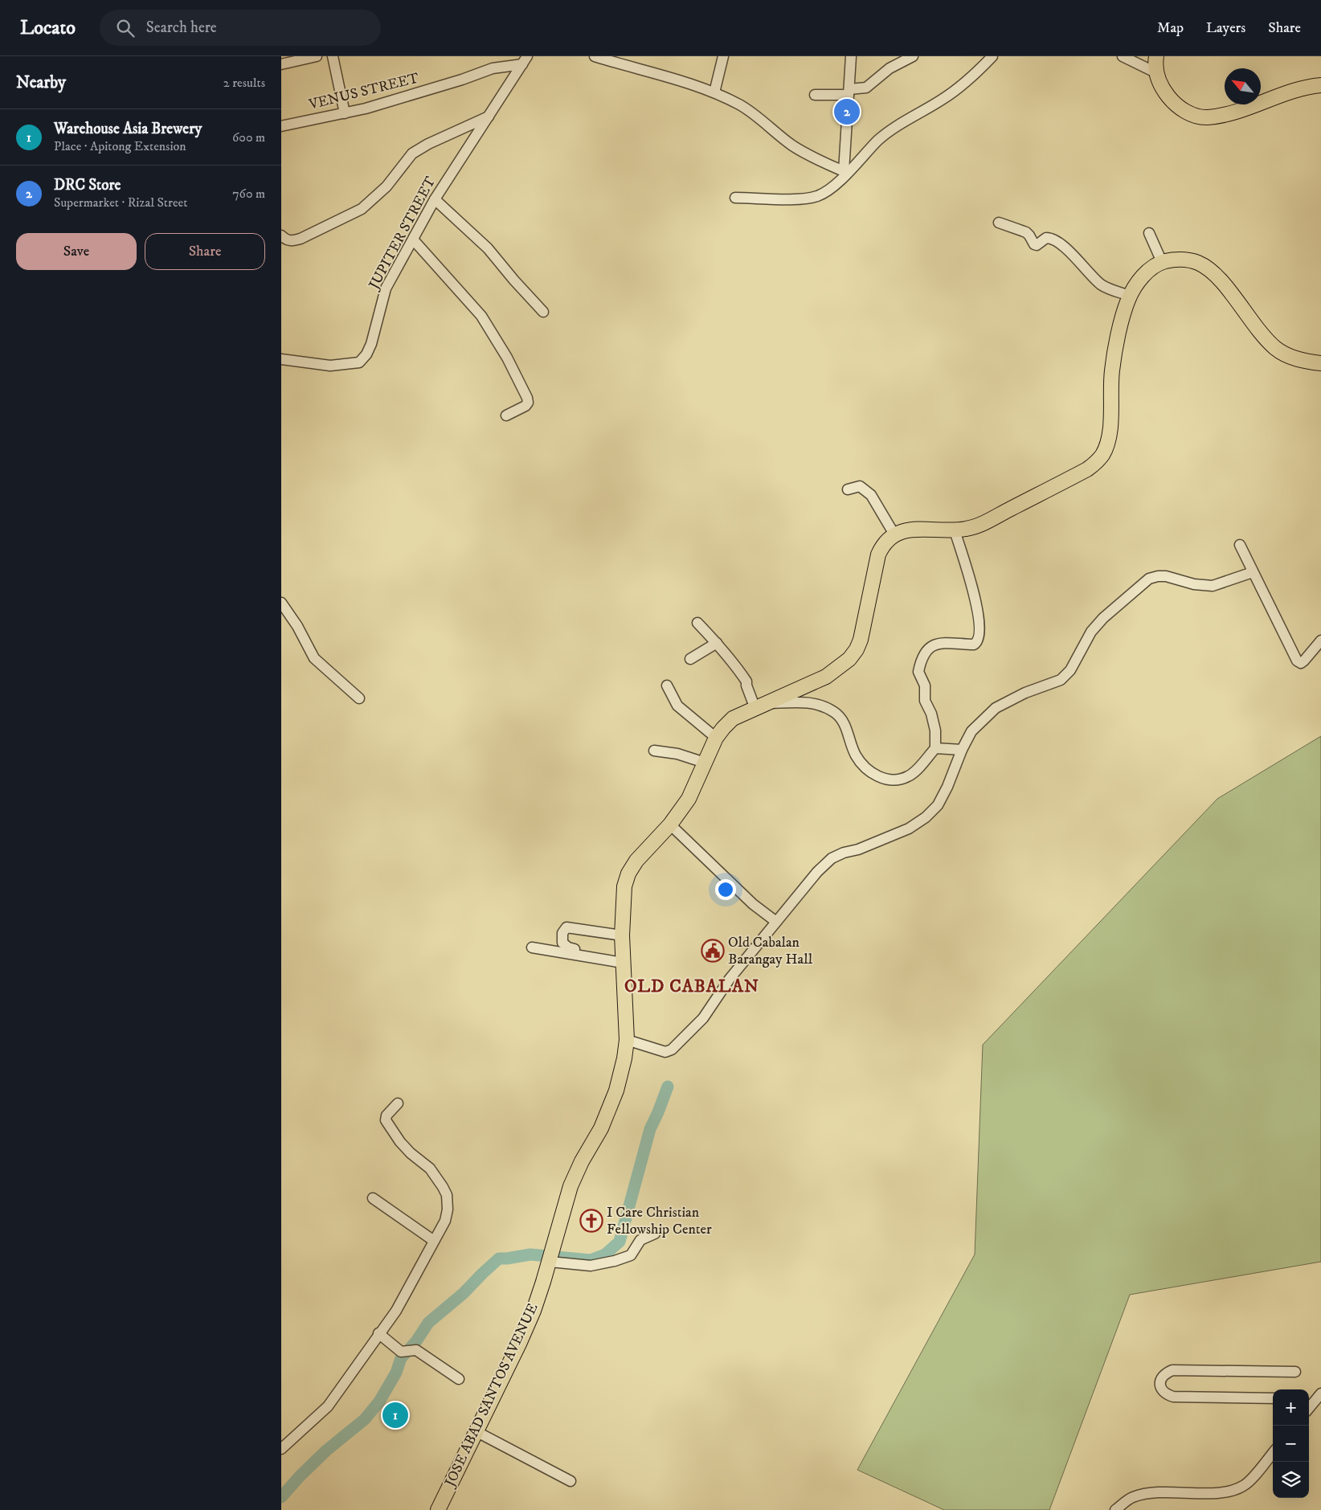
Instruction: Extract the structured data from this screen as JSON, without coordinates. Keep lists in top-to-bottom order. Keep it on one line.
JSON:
{"streets":{"highway":["JOSE ABAD SANTOS AVENUE"],"street":["VENUS STREET","JUPITER STREET"]},"crossings":[["VENUS STREET","JUPITER STREET"]],"districts":["OLD CABALAN"],"places":{"public building":["Old Cabalan Barangay Hall"],"church":["I Care Christian Fellowship Center"]},"north":"top left","page":{"header":"Locato","search":"Search here","nav":["Map","Layers","Share"],"heading":["Nearby","2 results"],"pins":["2","1"],"list":[{"mark":"1","name":"Warehouse Asia Brewery","note":"Place · Apitong Extension","value":"600 m"},{"mark":"2","name":"DRC Store","note":"Supermarket · Rizal Street","value":"760 m"}],"buttons":["Save","Share"],"map_buttons":["+","−"]}}
